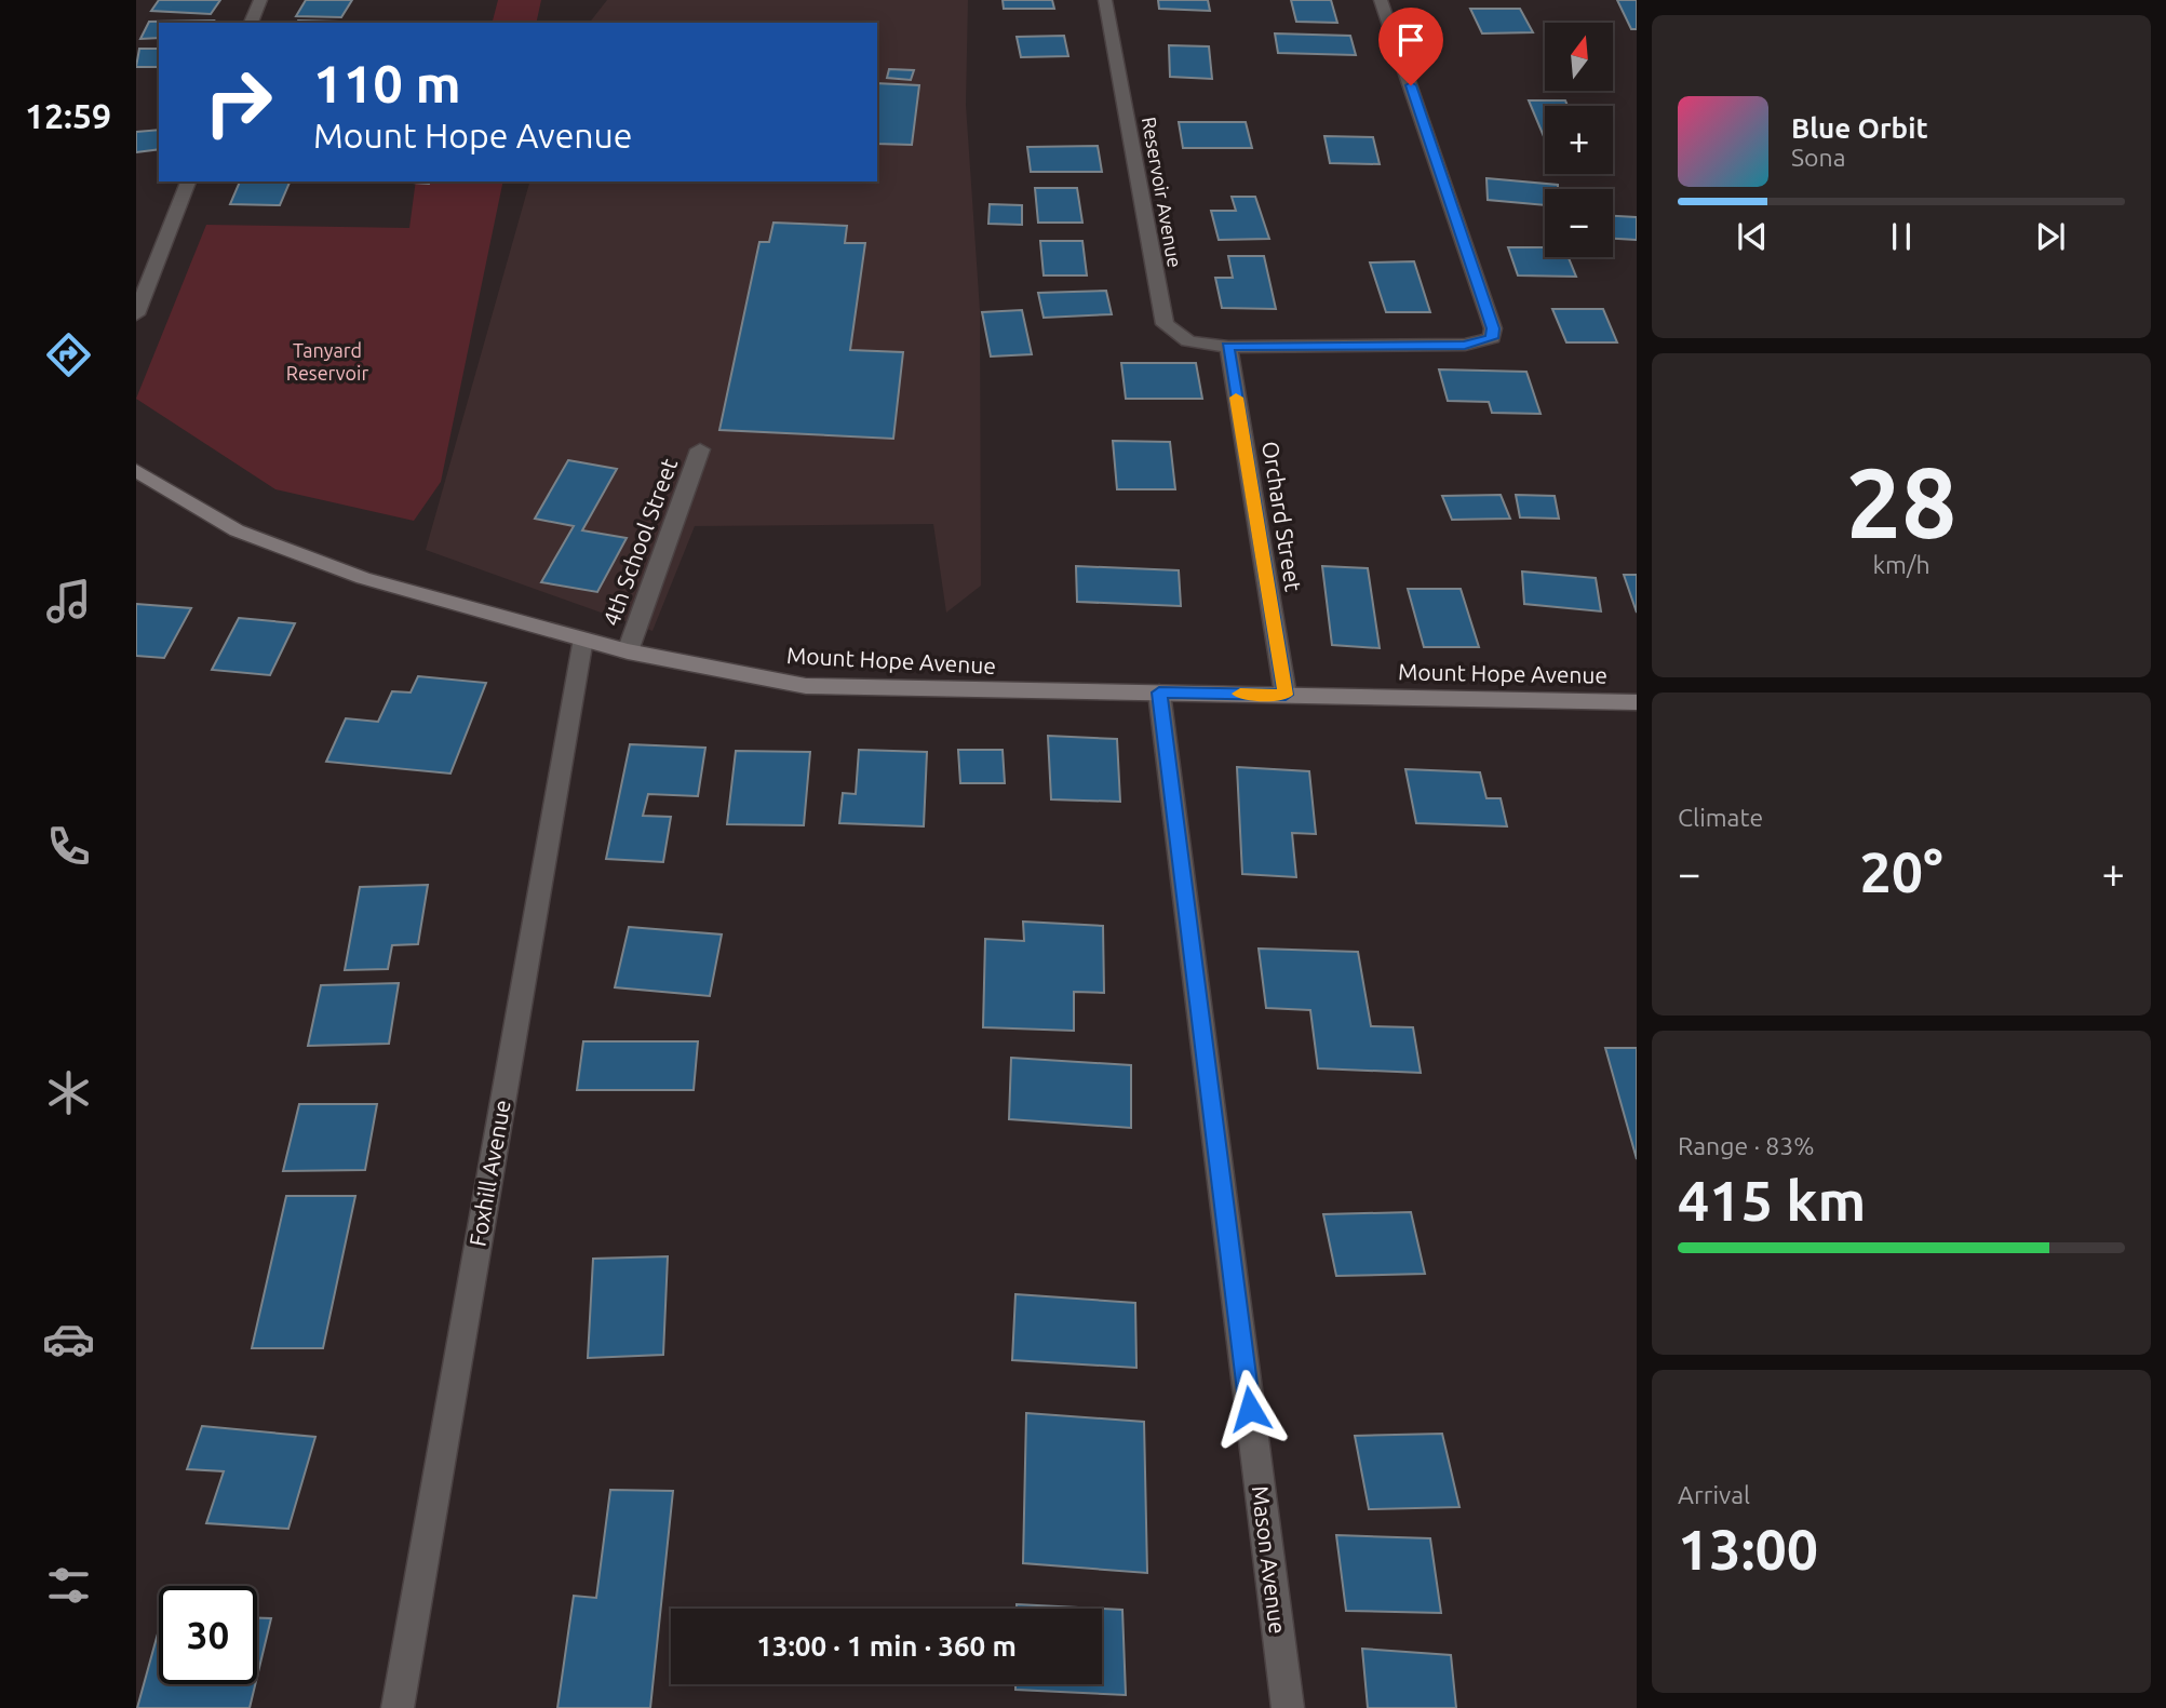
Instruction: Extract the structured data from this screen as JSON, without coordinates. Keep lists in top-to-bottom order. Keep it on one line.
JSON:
{"streets":{"street":["Reservoir Avenue","Orchard Street","4th School Street","Mount Hope Avenue","Foxhill Avenue","Mason Avenue"]},"crossings":[["Reservoir Avenue","Orchard Street"],["Orchard Street","Mount Hope Avenue"],["4th School Street","Mount Hope Avenue"],["Mount Hope Avenue","Foxhill Avenue"],["Mount Hope Avenue","Mason Avenue"]],"parks":["Tanyard Reservoir"],"north":"top","page":{"tabs":"12:59","map_buttons":["+","−"],"turn":["110 m","Mount Hope Avenue"],"song":["Blue Orbit","Sona"],"tile":[["28","km/h"],"Climate",["Range · 83%","415 km"],["Arrival","13:00"]],"heat":["−","20°","+"],"limit":"30","trip":"13:00 · 1 min · 360 m"}}
